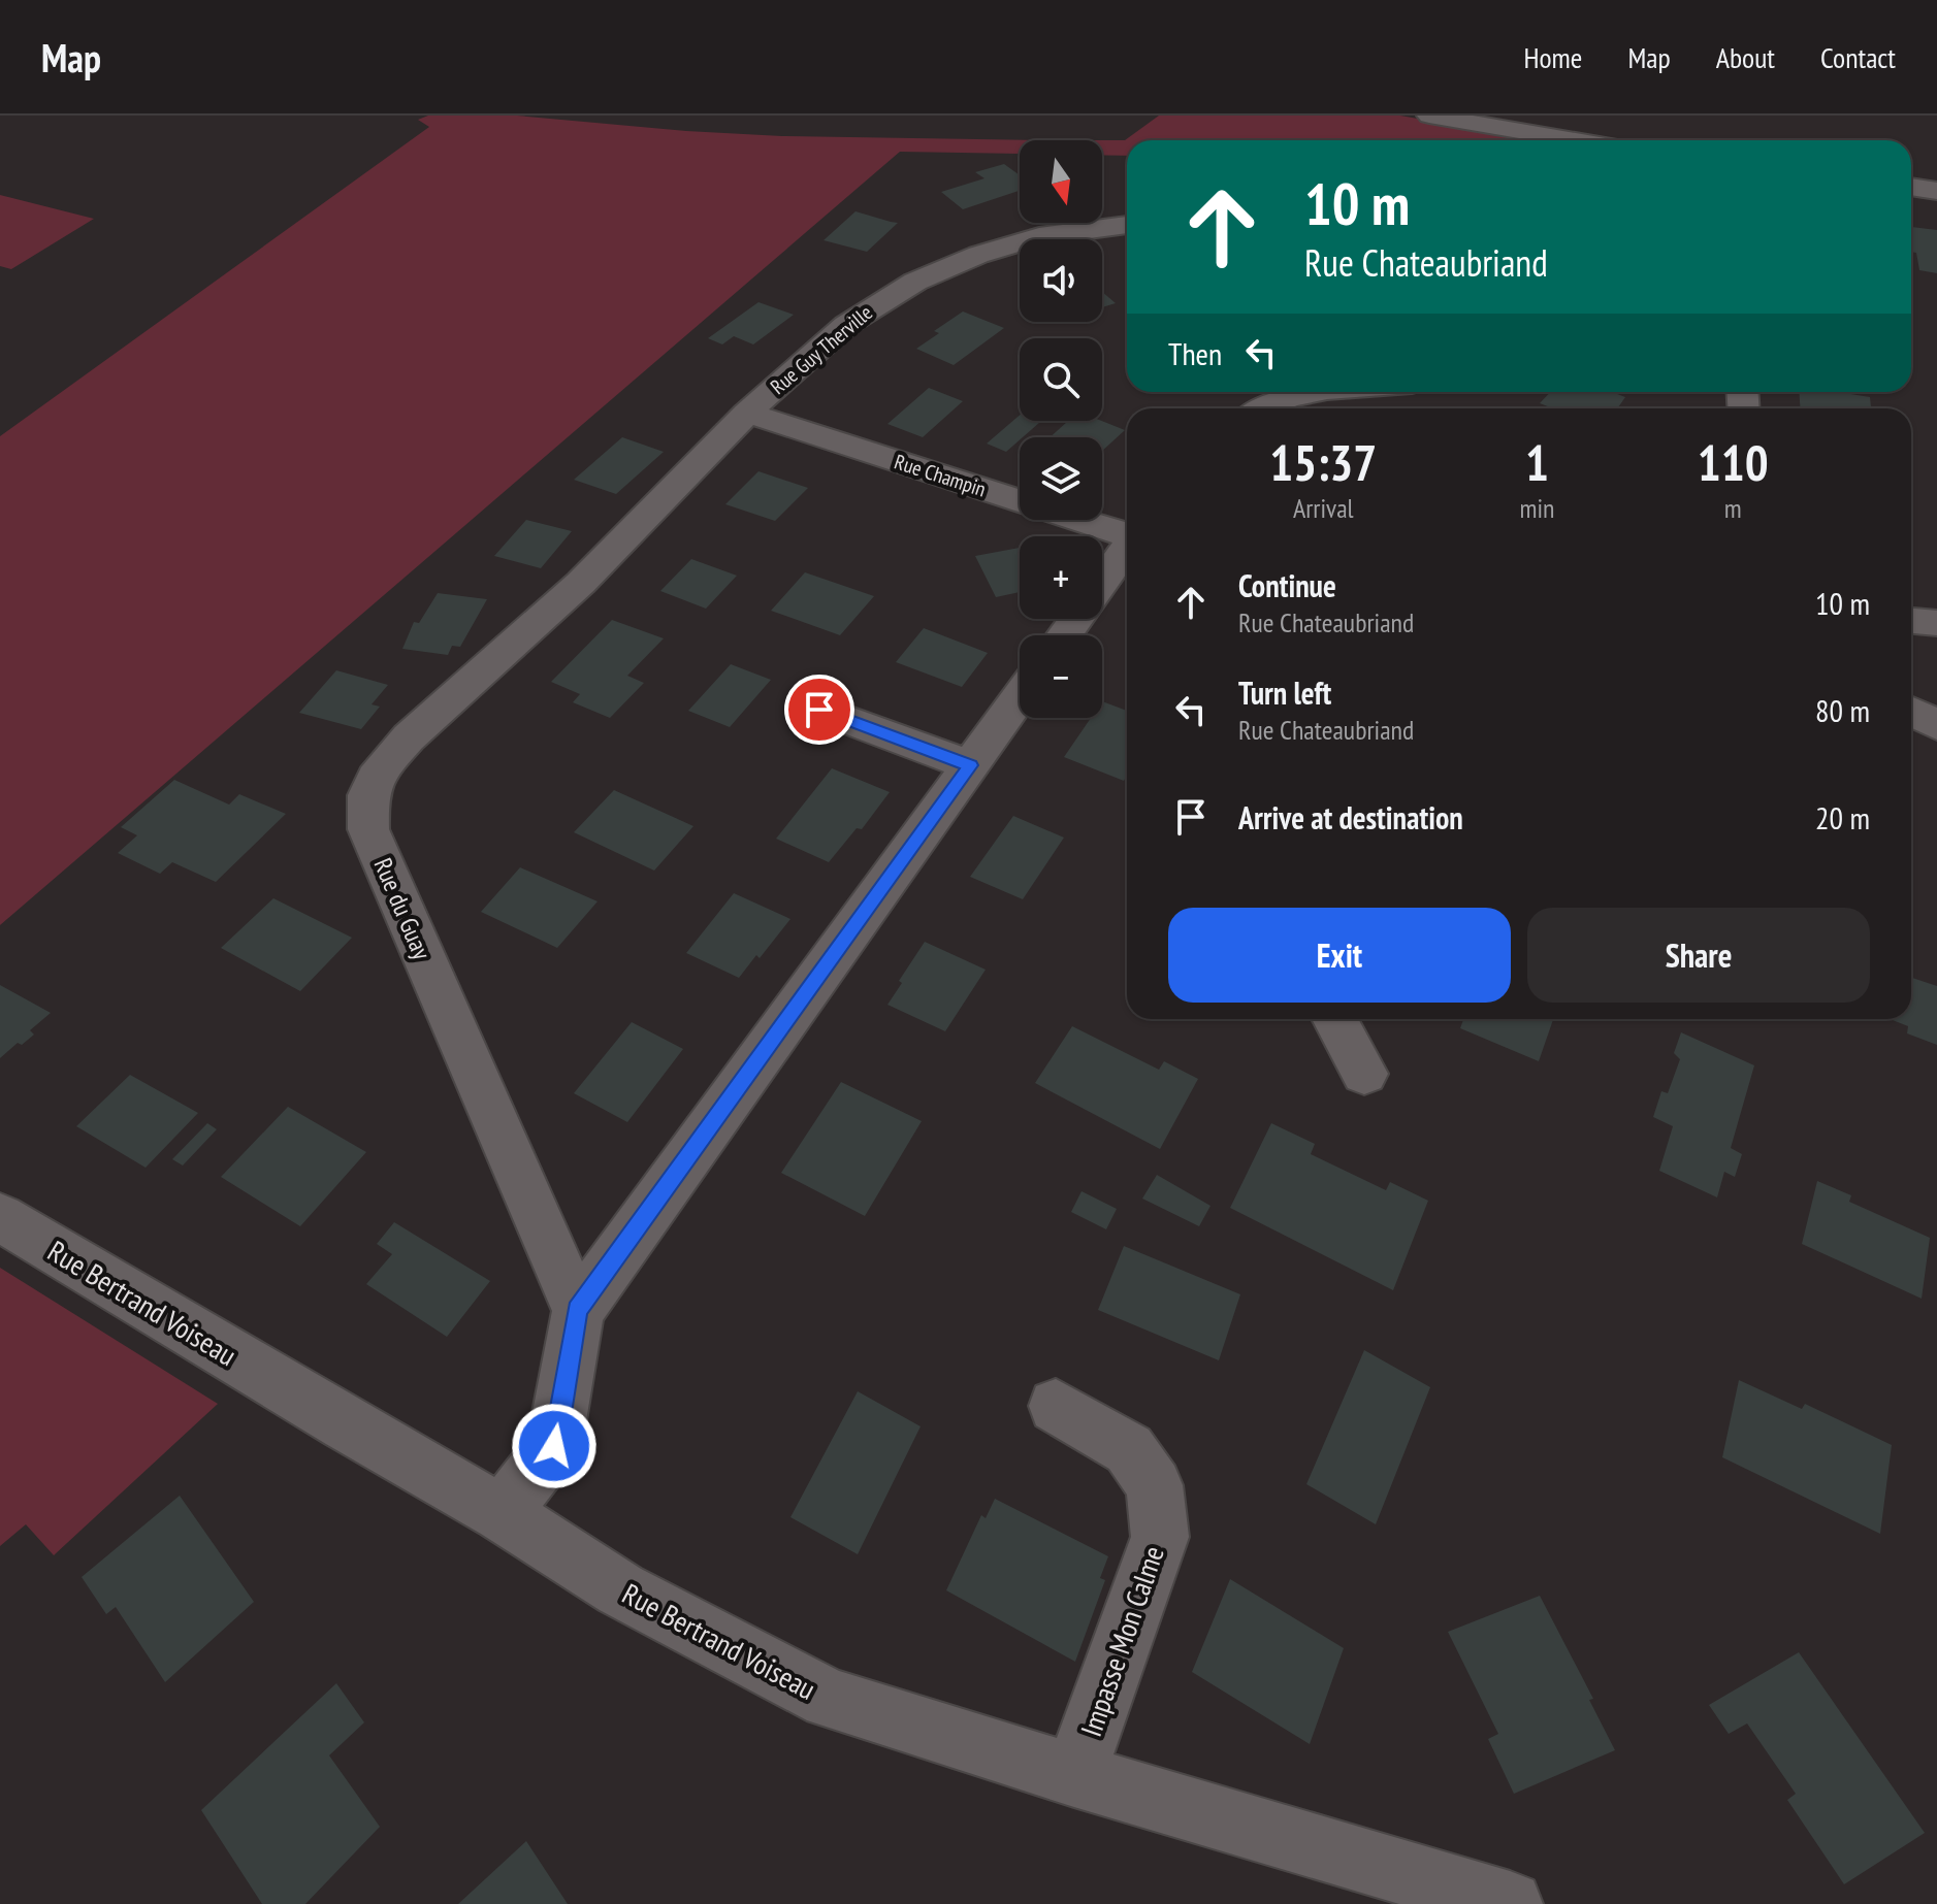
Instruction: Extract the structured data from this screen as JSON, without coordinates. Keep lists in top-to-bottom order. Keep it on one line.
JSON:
{"streets":{"street":["Rue Guy Therville","Rue Champin","Rue du Guay","Rue Bertrand Voiseau","Impasse Mon Calme"]},"crossings":[["Rue Guy Therville","Rue Champin"],["Rue Guy Therville","Rue du Guay"],["Rue Champin","Rue du Guay"],["Rue Bertrand Voiseau","Impasse Mon Calme"]],"north":"bottom","page":{"header":"Map","nav":["Home","Map","About","Contact"],"map_buttons":["+","−"],"turn":["10 m","Rue Chateaubriand"],"then":"Then","eta":["15:37","Arrival","1","min","110","m"],"list":[{"name":"Continue","note":"Rue Chateaubriand","value":"10 m"},{"name":"Turn left","note":"Rue Chateaubriand","value":"80 m"},{"name":"Arrive at destination","value":"20 m"}],"buttons":["Exit","Share"]}}
